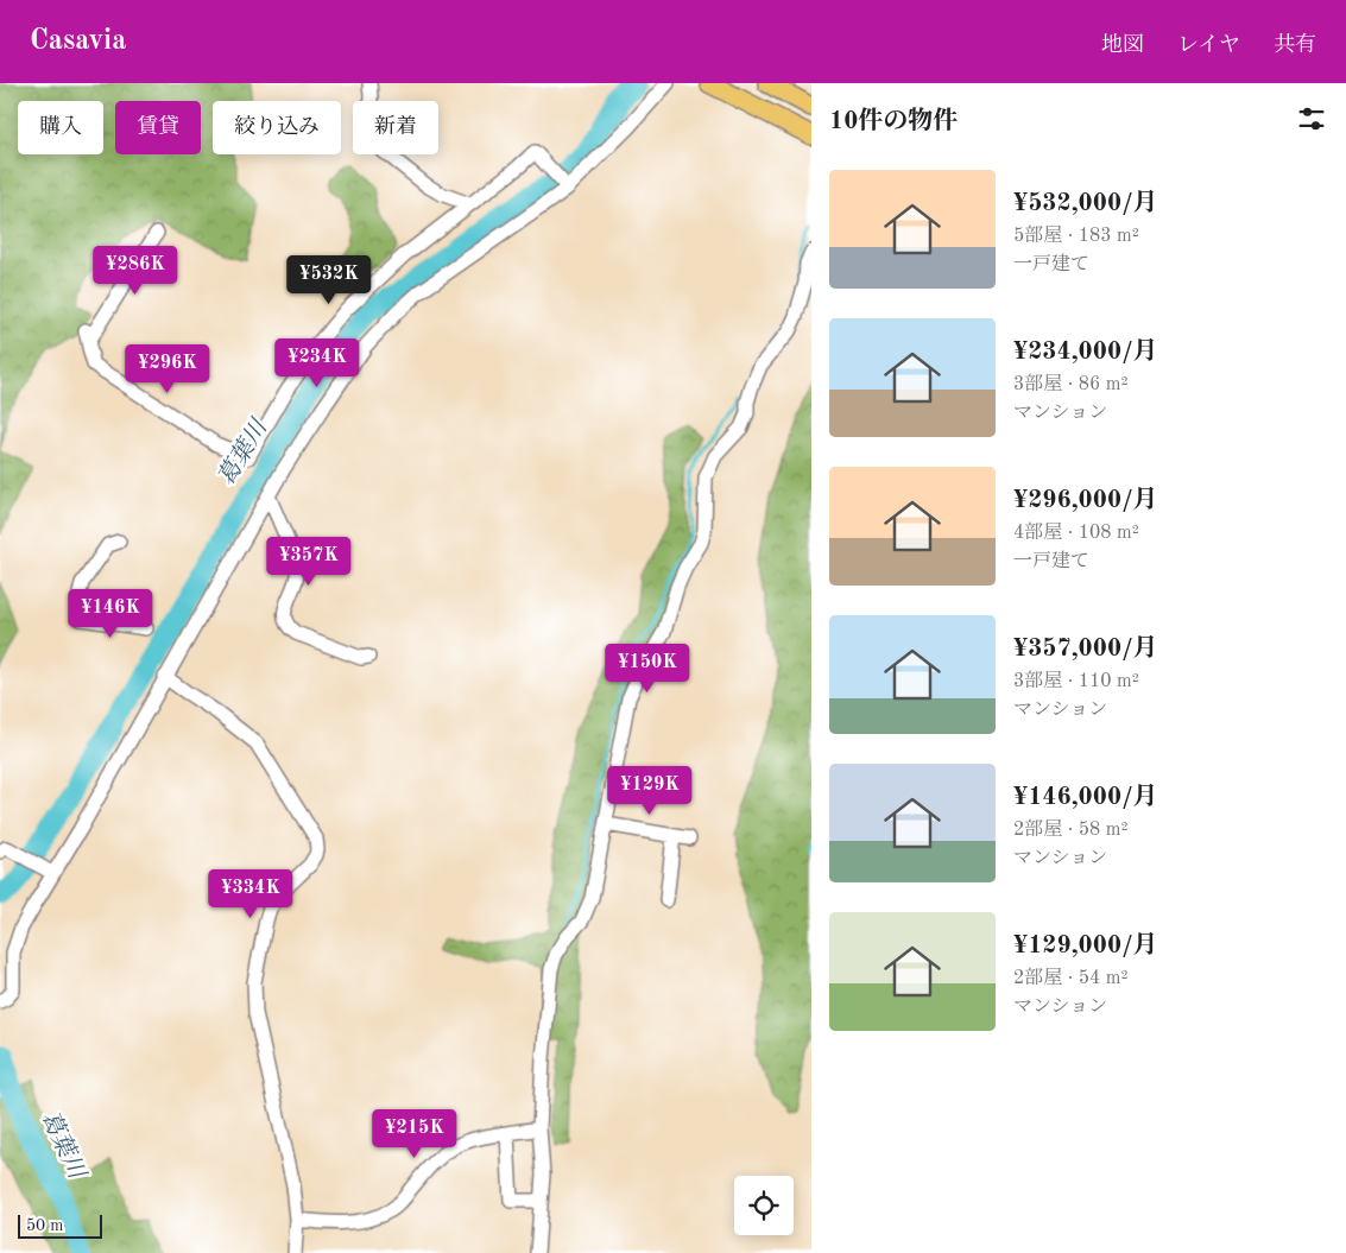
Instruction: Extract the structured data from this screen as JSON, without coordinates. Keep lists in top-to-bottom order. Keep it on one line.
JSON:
{"water":["葛葉川"],"scale_bar":"50 m","page":{"header":"Casavia","nav":["地図","レイヤ","共有"],"heading":"10件の物件","chip":["購入","賃貸","絞り込み","新着"],"list":[{"name":"¥532,000/月","note":"5部屋 · 183 m² · 一戸建て"},{"name":"¥234,000/月","note":"3部屋 · 86 m² · マンション"},{"name":"¥296,000/月","note":"4部屋 · 108 m² · 一戸建て"},{"name":"¥357,000/月","note":"3部屋 · 110 m² · マンション"},{"name":"¥146,000/月","note":"2部屋 · 58 m² · マンション"},{"name":"¥129,000/月","note":"2部屋 · 54 m² · マンション"}],"price":["¥286K","¥532K","¥234K","¥296K","¥357K","¥146K","¥150K","¥129K","¥334K","¥215K"],"scale":"50 m"}}
